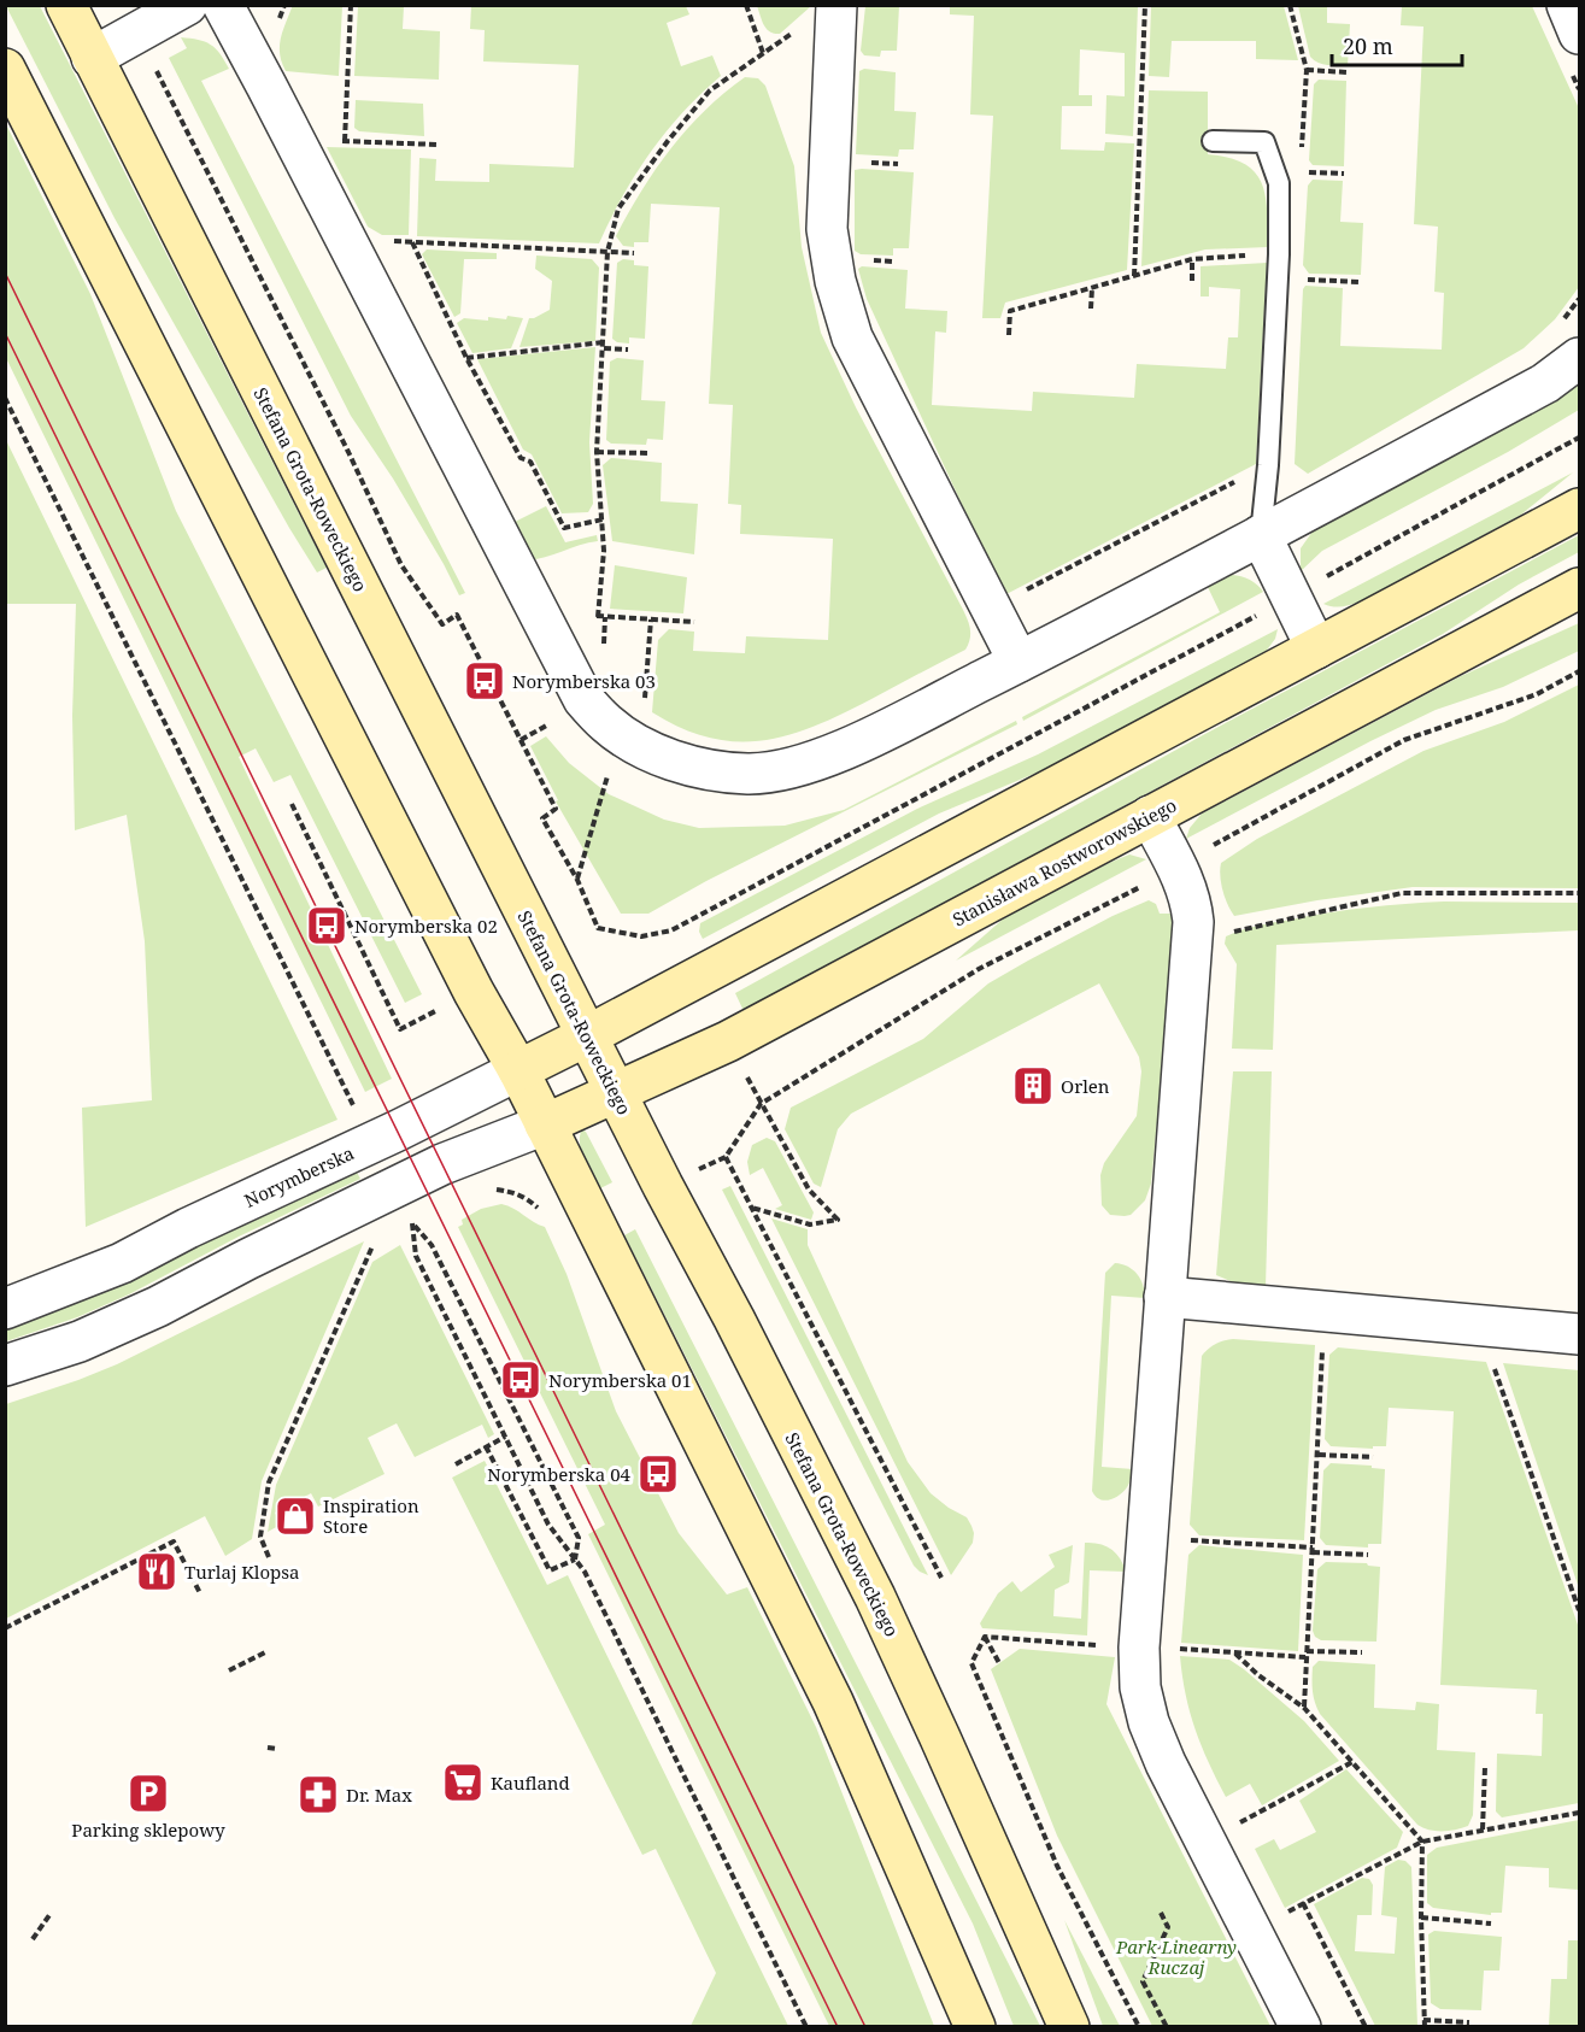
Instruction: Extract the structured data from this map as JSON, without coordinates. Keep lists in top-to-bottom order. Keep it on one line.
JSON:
{"streets":{"main road":["Stefana Grota-Roweckiego","Stanisława Rostworowskiego","Norymberska"]},"crossings":[["Stefana Grota-Roweckiego","Stanisława Rostworowskiego"],["Stefana Grota-Roweckiego","Norymberska"]],"parks":["Park Linearny Ruczaj"],"places":{"bus stop":["Norymberska 03","Norymberska 02","Norymberska 01","Norymberska 04"],"building":["Orlen"],"shop":["Inspiration Store"],"restaurant":["Turlaj Klopsa"],"supermarket":["Kaufland"],"parking":["Parking sklepowy"],"pharmacy":["Dr. Max"]},"scale_bar":"20 m"}
